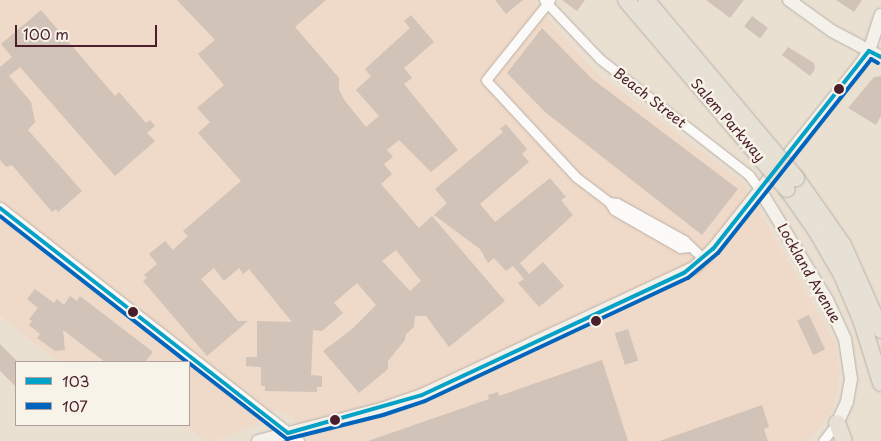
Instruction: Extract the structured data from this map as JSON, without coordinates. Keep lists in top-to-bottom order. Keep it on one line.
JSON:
{"streets":{"highway":["Salem Parkway"],"main road":["Lockland Avenue"],"street":["Beach Street"]},"crossings":[["Beach Street","Lockland Avenue"]],"lines":["transit line 103","transit line 107"],"legend":["103","107"],"scale_bar":"100 m"}
